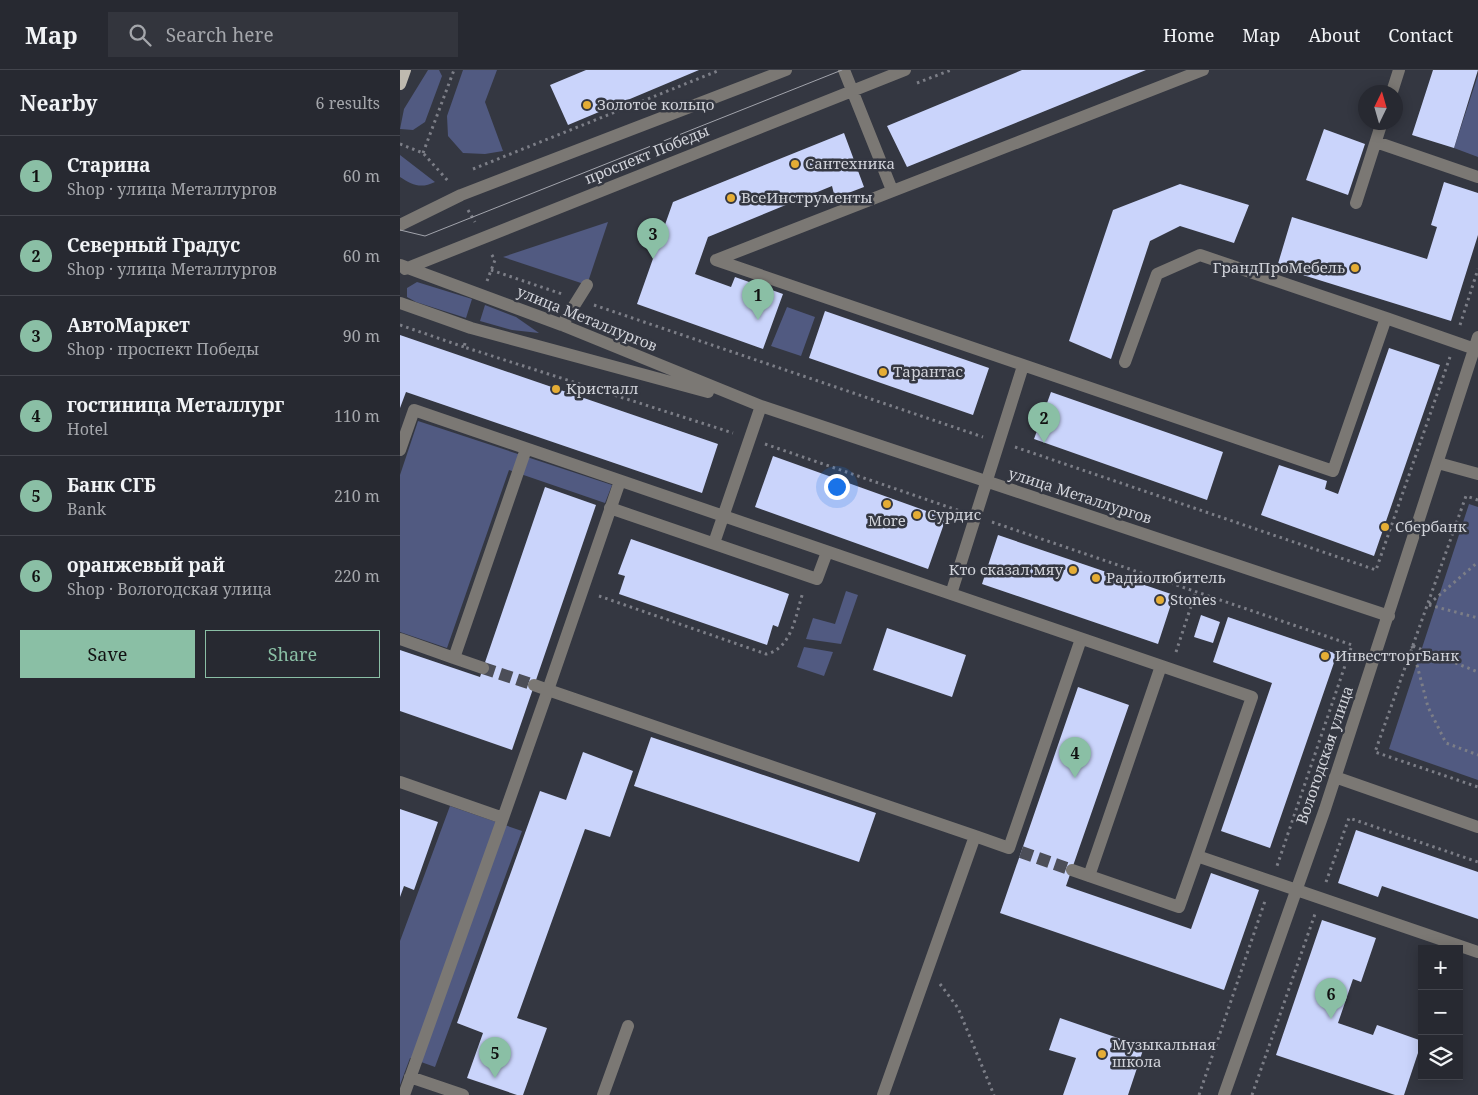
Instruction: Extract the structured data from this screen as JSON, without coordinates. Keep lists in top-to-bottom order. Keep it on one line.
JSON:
{"streets":{"street":["проспект Победы","улица Металлургов","Вологодская улица"]},"crossings":[["проспект Победы","улица Металлургов"],["улица Металлургов","Вологодская улица"]],"places":["Золотое кольцо","Сантехника","ВсеИнструменты","ГрандПроМебель","Тарантас","Кристалл","More","Сурдис","Сбербанк","Кто сказал мяу","Радиолюбитель","Stones","ИнвестторгБанк","Музыкальная школа"],"north":"top","page":{"header":"Map","search":"Search here","nav":["Home","Map","About","Contact"],"heading":["Nearby","6 results"],"list":[{"mark":"1","name":"Старина","note":"Shop · улица Металлургов","value":"60 m"},{"mark":"2","name":"Северный Градус","note":"Shop · улица Металлургов","value":"60 m"},{"mark":"3","name":"АвтоМаркет","note":"Shop · проспект Победы","value":"90 m"},{"mark":"4","name":"гостиница Металлург","note":"Hotel","value":"110 m"},{"mark":"5","name":"Банк СГБ","note":"Bank","value":"210 m"},{"mark":"6","name":"оранжевый рай","note":"Shop · Вологодская улица","value":"220 m"}],"pins":["3","1","2","4","6","5"],"buttons":["Save","Share"],"map_buttons":["+","−"]}}
